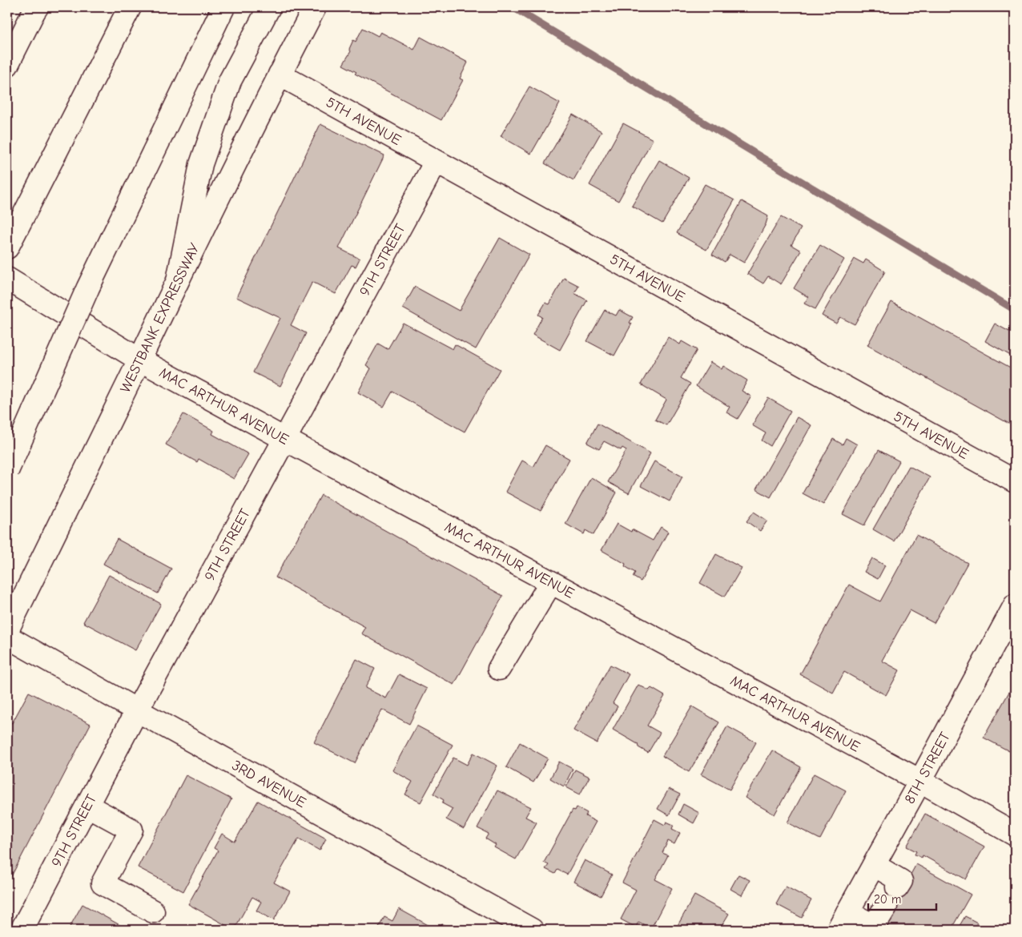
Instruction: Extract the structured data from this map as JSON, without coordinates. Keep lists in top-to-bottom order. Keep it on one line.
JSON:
{"streets":{"main road":["5TH AVENUE","9TH STREET","WESTBANK EXPRESSWAY","MAC ARTHUR AVENUE","8TH STREET","3RD AVENUE"]},"crossings":[["5TH AVENUE","9TH STREET"],["5TH AVENUE","WESTBANK EXPRESSWAY"],["9TH STREET","MAC ARTHUR AVENUE"],["9TH STREET","3RD AVENUE"],["WESTBANK EXPRESSWAY","MAC ARTHUR AVENUE"],["MAC ARTHUR AVENUE","8TH STREET"]],"scale_bar":"20 m"}
